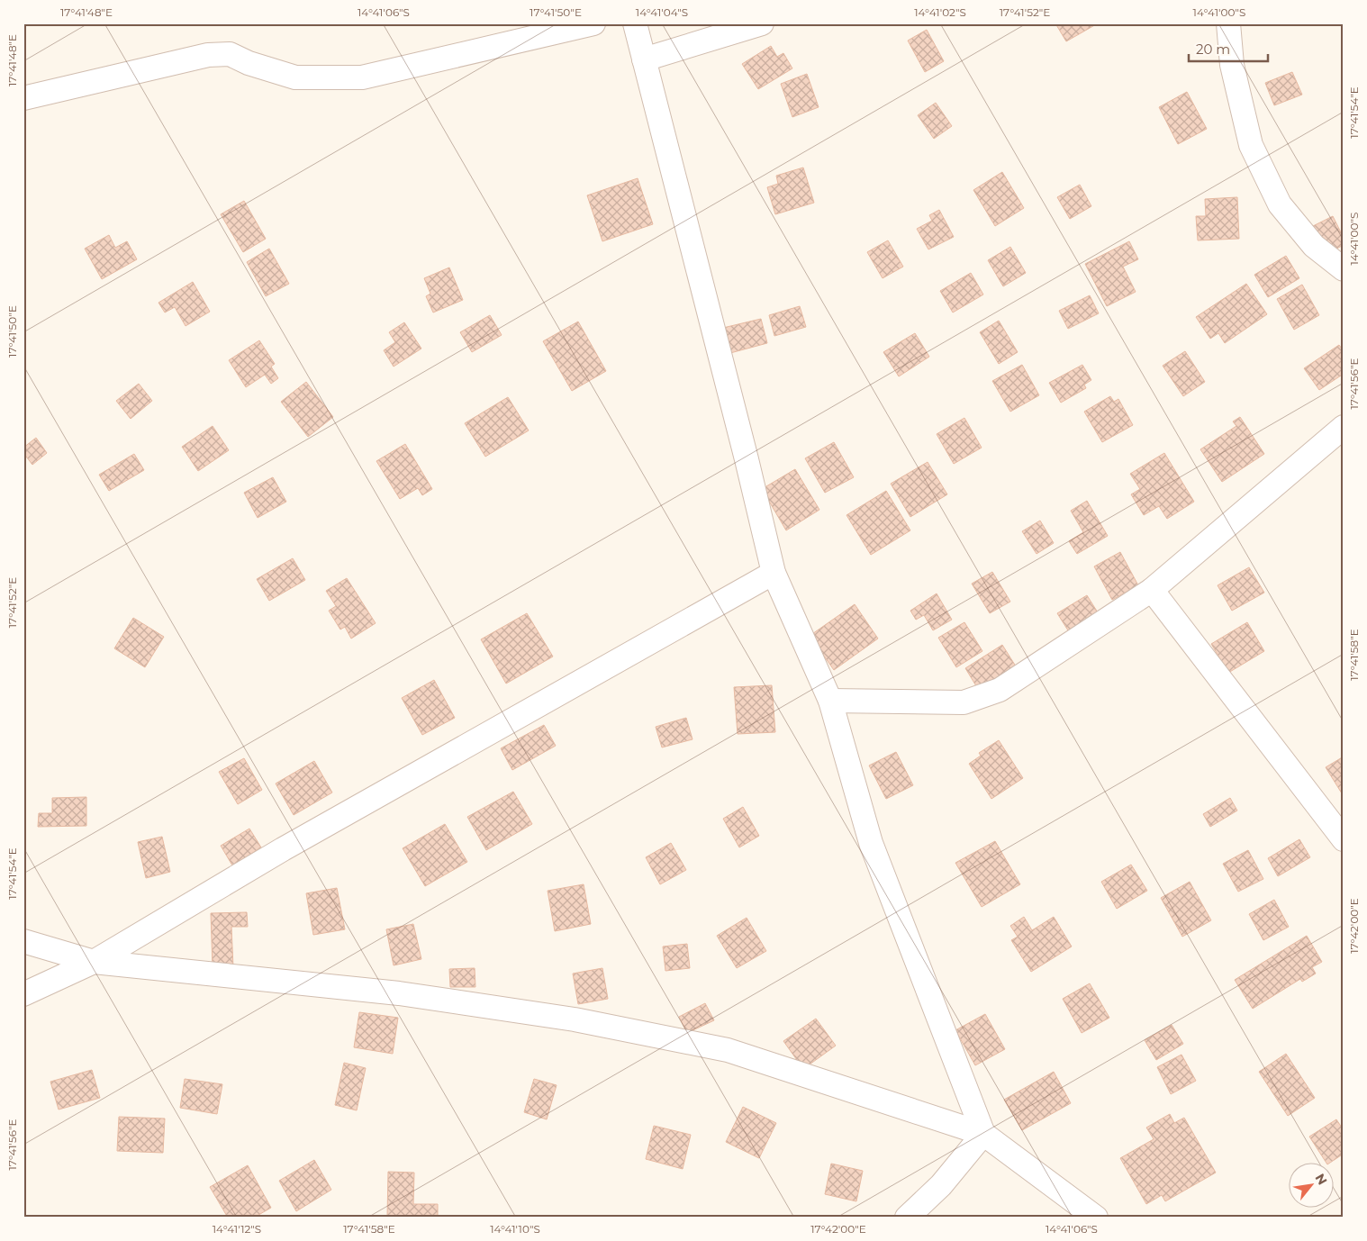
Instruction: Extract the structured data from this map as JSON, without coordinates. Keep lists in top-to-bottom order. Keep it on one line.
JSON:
{"scale_bar":"20 m","north":"top right","coordinates":["17°41'48\"E","14°41'06\"S","17°41'50\"E","14°41'04\"S","14°41'02\"S","17°41'52\"E","14°41'00\"S","17°41'54\"E","17°41'56\"E","17°41'58\"E","17°42'00\"E","14°41'12\"S","14°41'10\"S"]}
